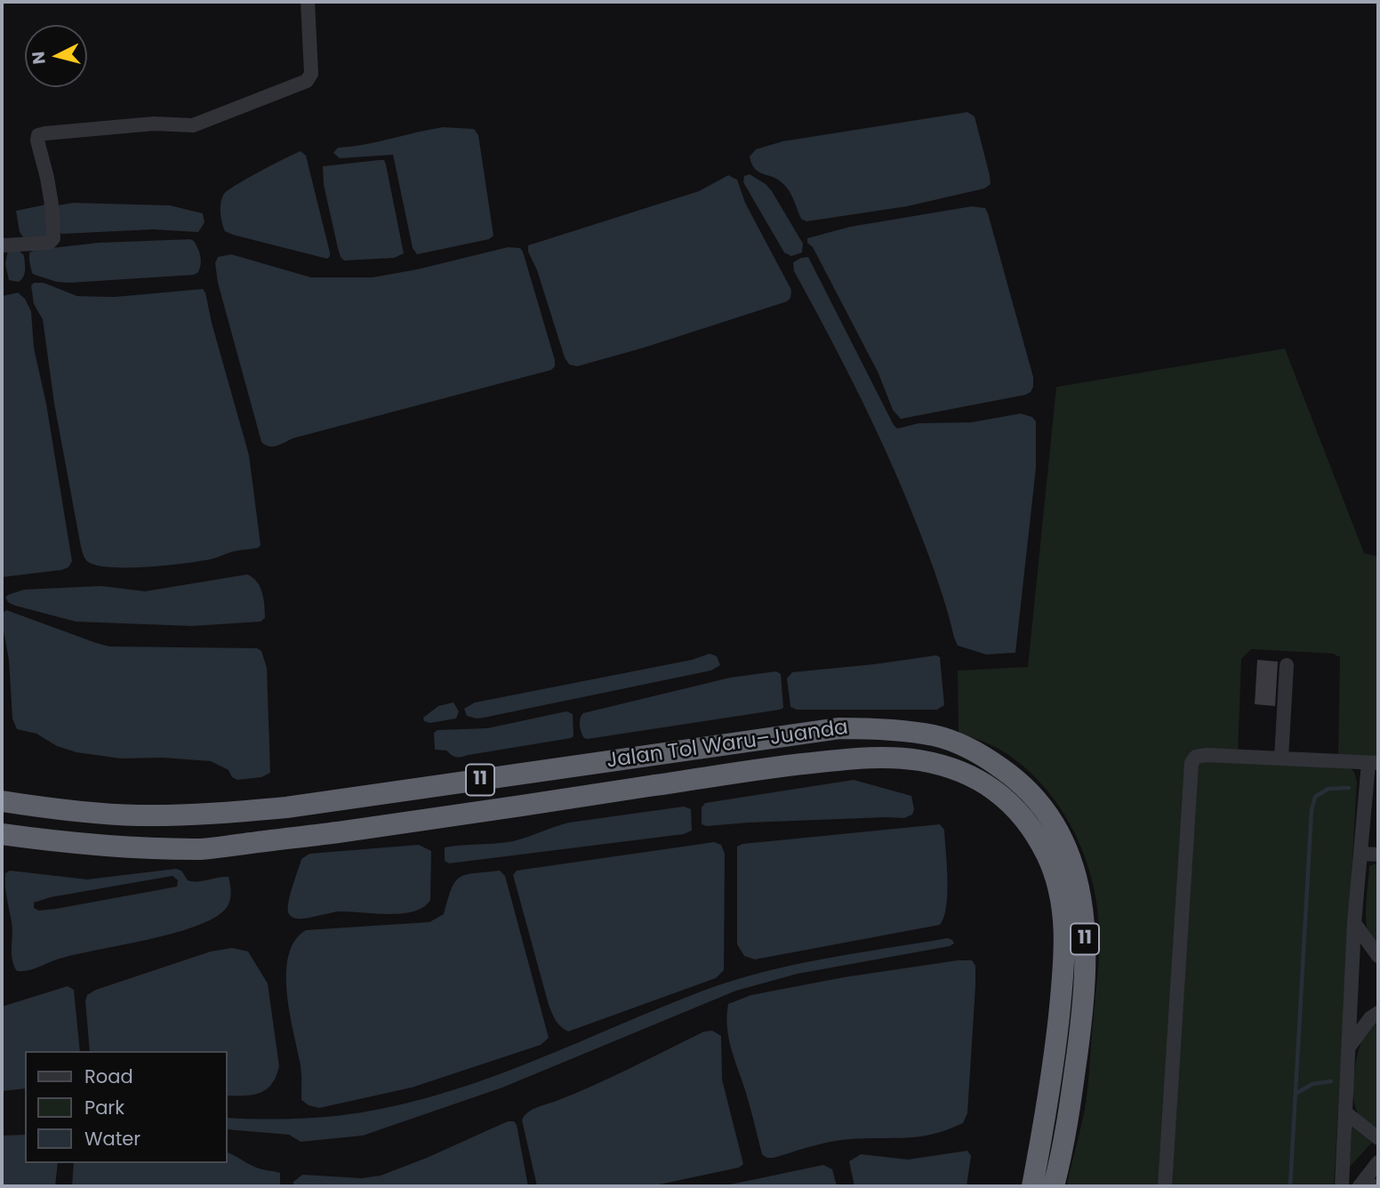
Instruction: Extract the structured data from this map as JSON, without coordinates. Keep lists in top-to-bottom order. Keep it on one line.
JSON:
{"streets":{"highway":["Jalan Tol Waru–Juanda","11"]},"legend":["Road","Park","Water"],"north":"left"}
